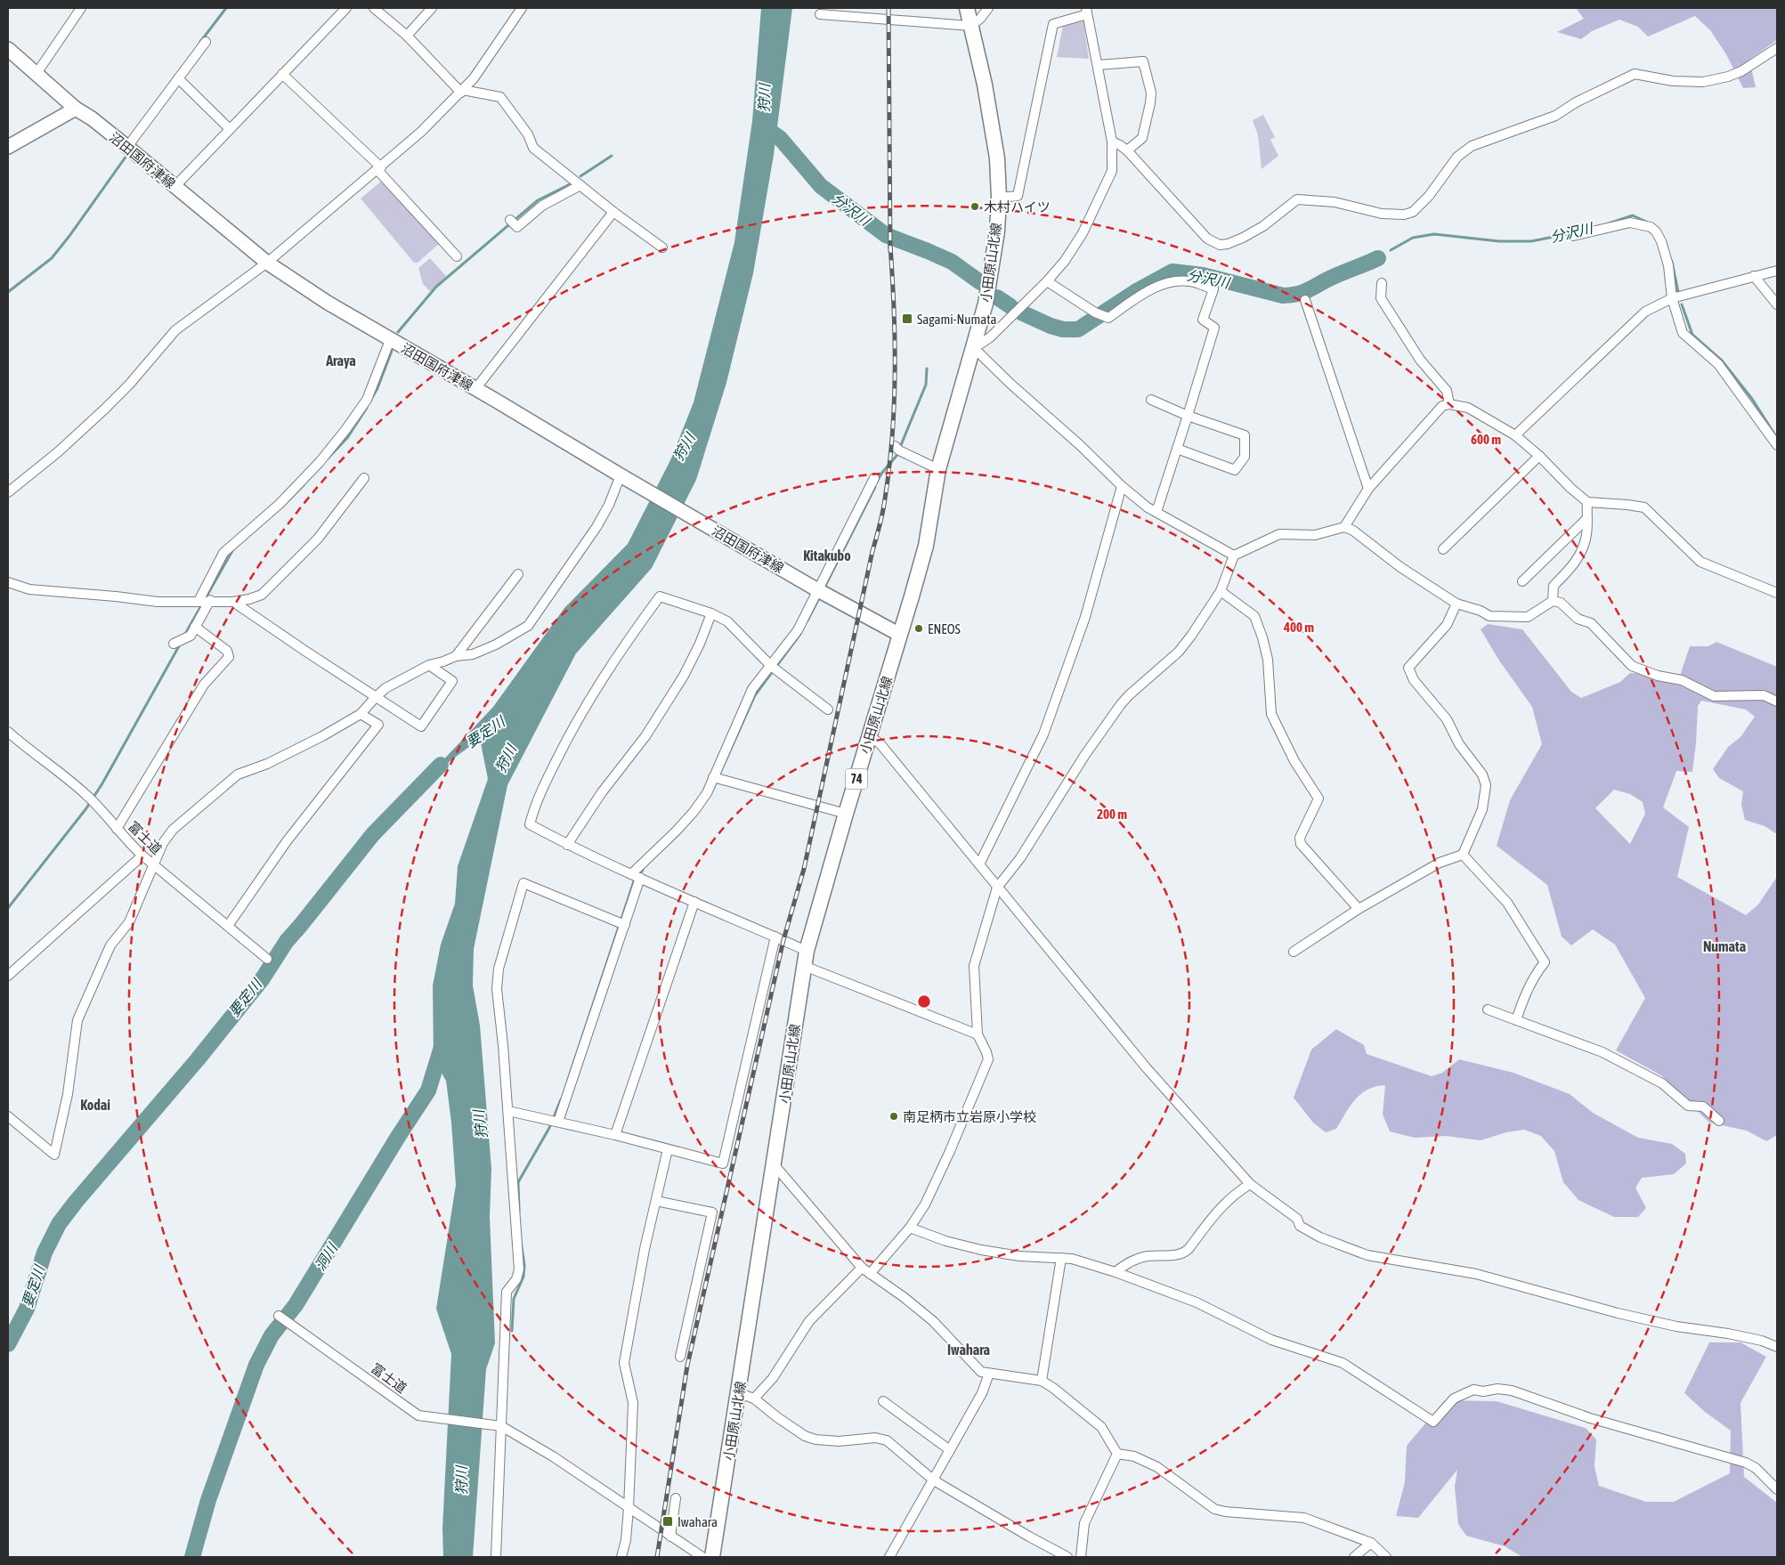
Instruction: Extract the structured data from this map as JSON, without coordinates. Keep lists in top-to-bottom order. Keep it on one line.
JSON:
{"streets":{"main road":["沼田国府津線","小田原山北線","74"],"street":["富士道"]},"crossings":[["沼田国府津線","小田原山北線"]],"districts":["Araya","Kitakubo","Numata","Kodai","Iwahara"],"water":["狩川","分沢川","要定川","洞川"],"places":{"other":["木村ハイツ","ENEOS","南足柄市立岩原小学校"],"transit":["Sagami-Numata","Iwahara"]},"rings":["600 m","400 m","200 m"]}
